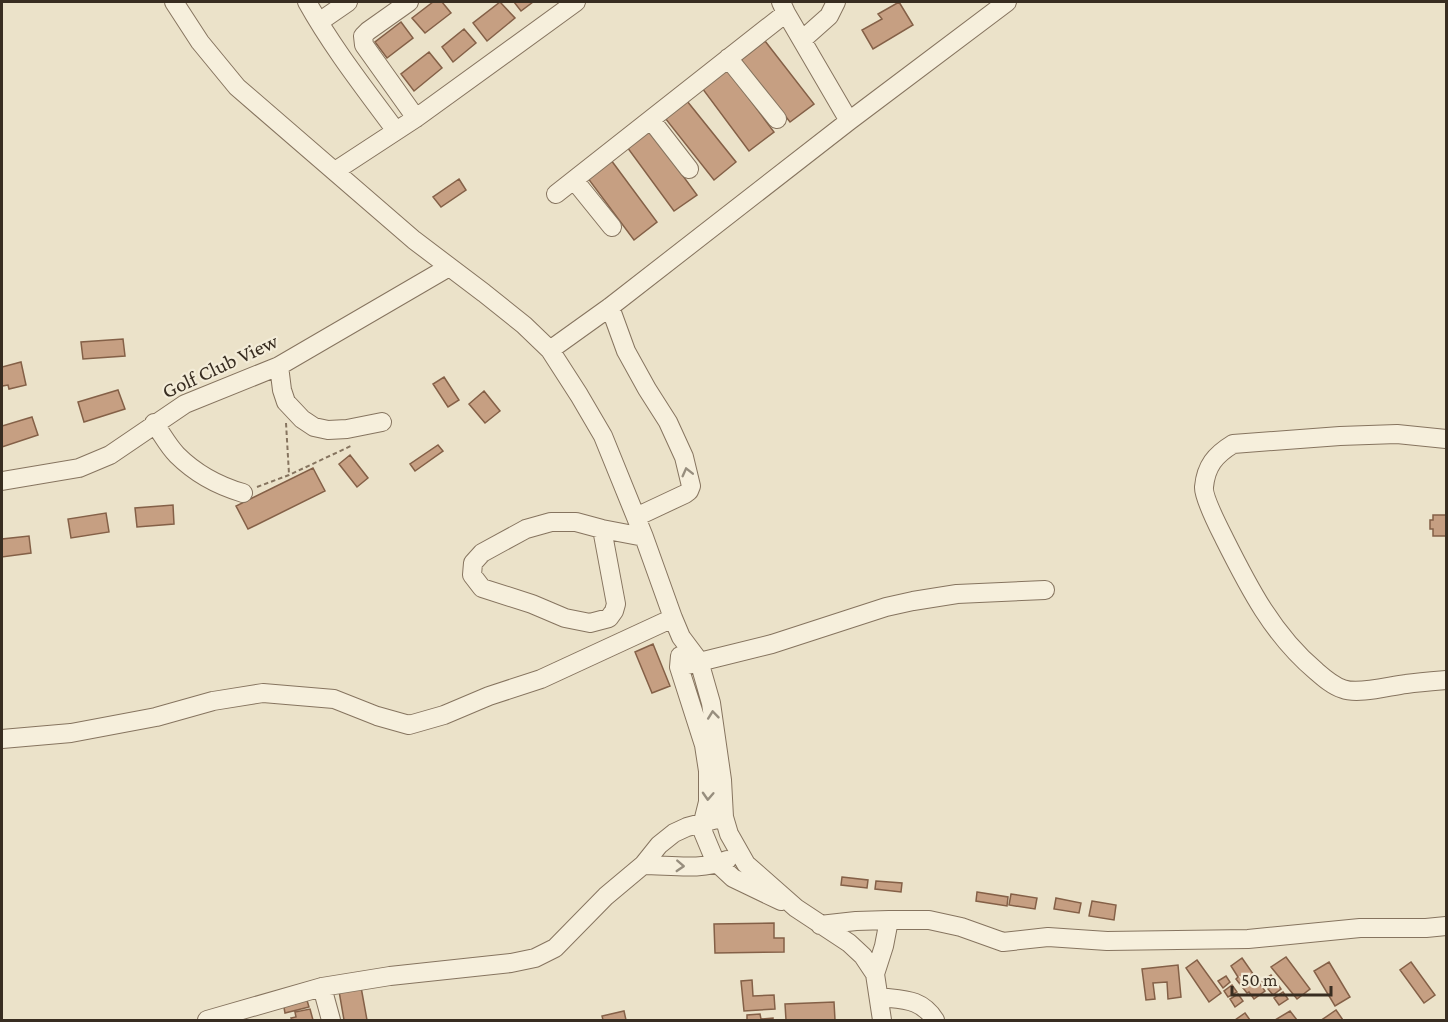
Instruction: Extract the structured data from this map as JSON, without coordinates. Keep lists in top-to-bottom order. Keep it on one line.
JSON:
{"streets":{"street":["Golf Club View"]},"scale_bar":"50 m"}
